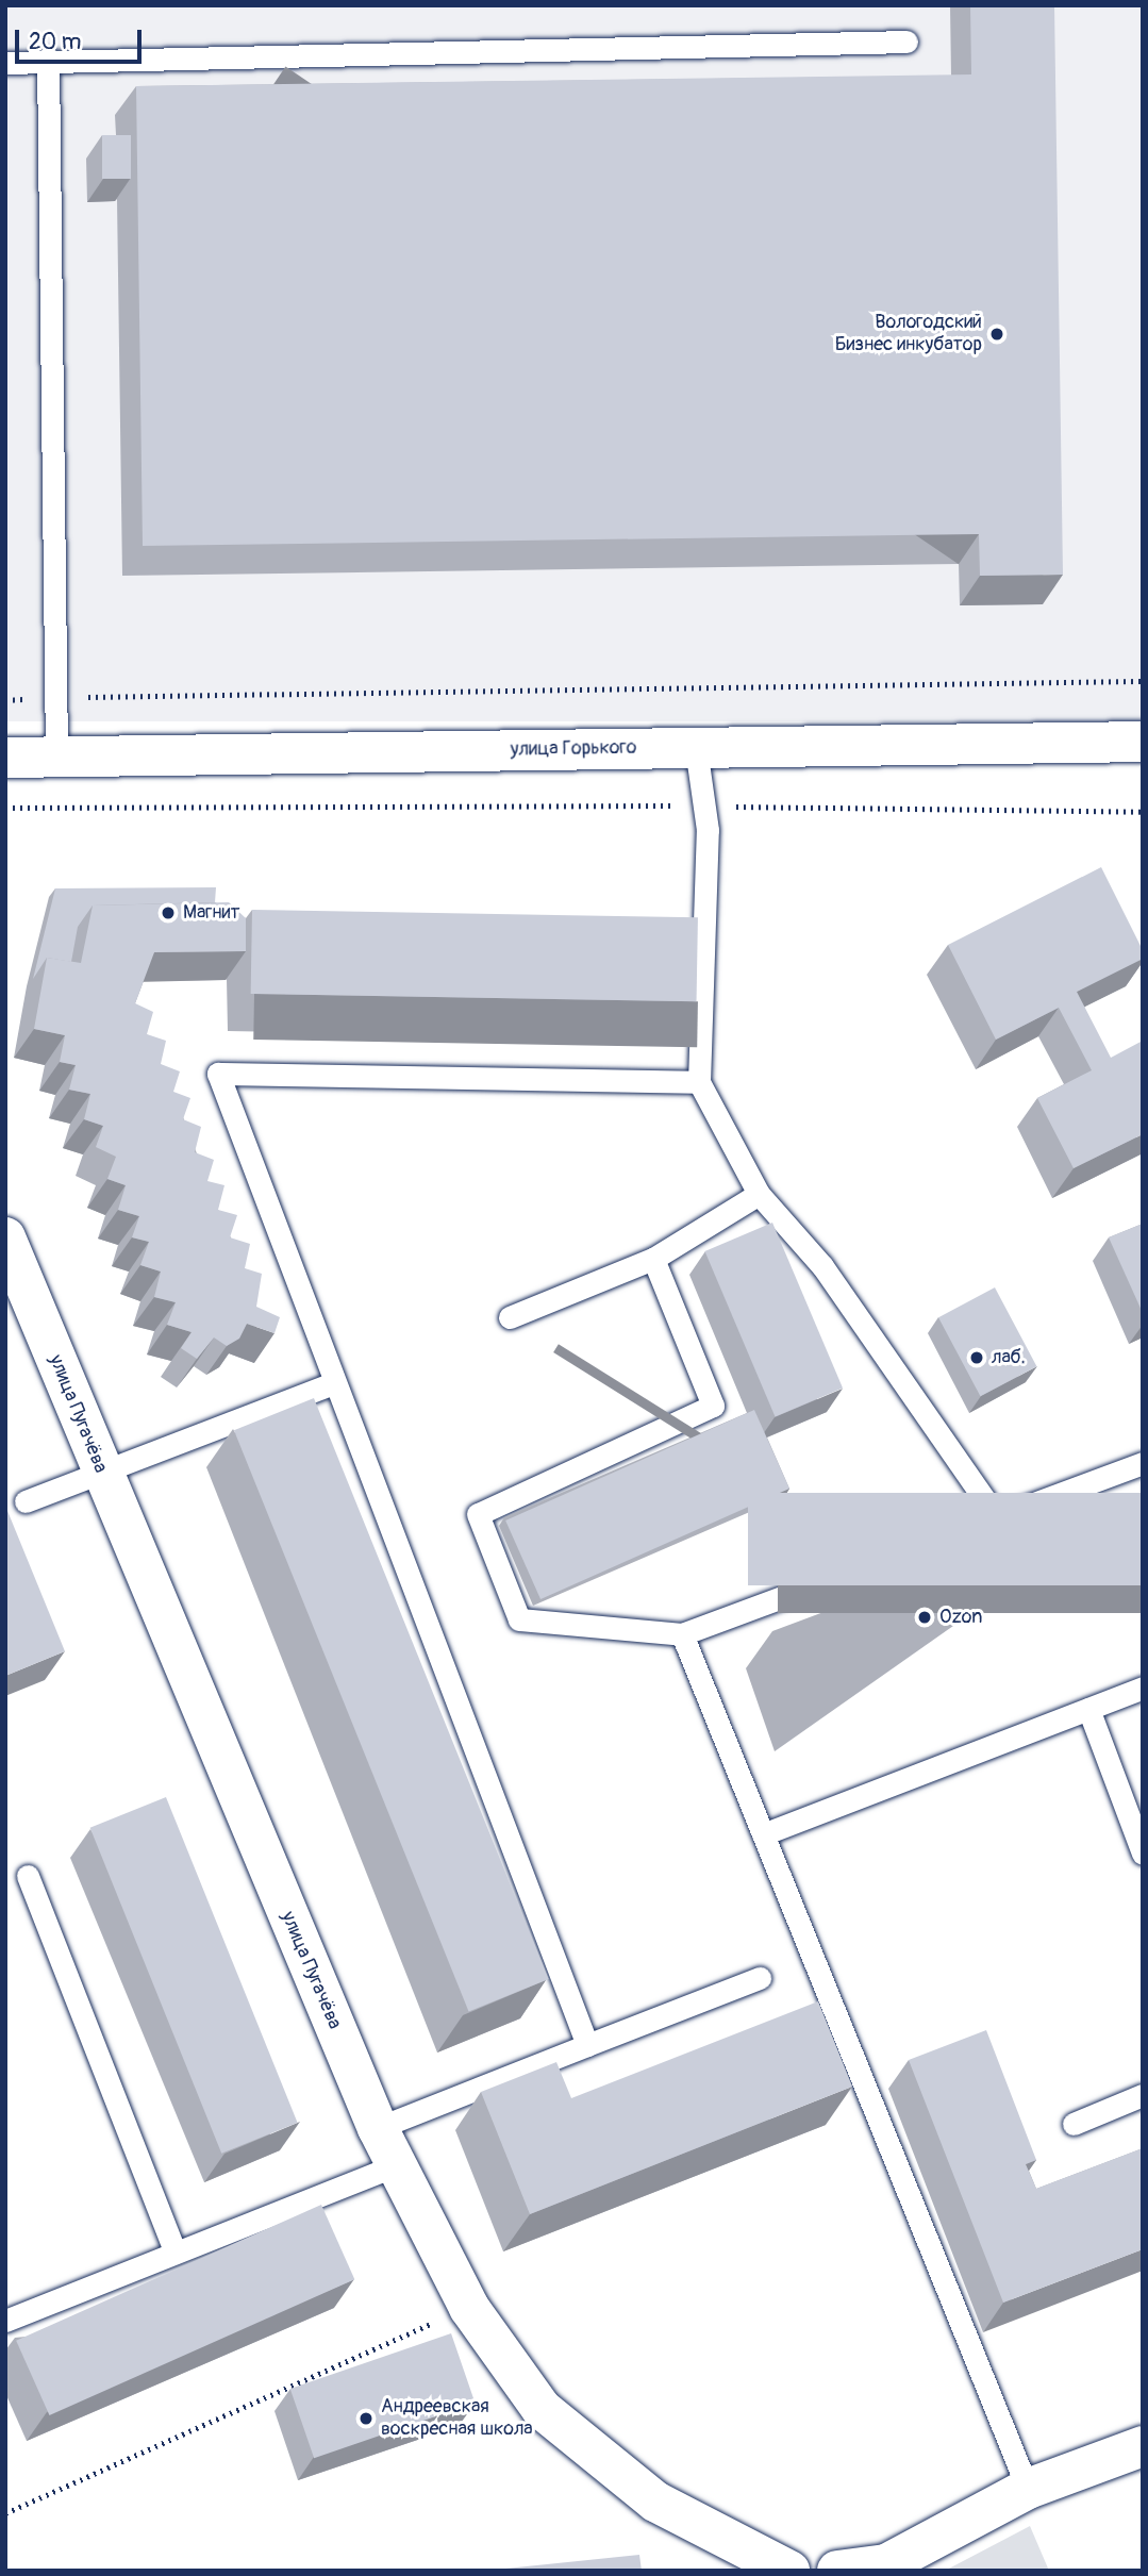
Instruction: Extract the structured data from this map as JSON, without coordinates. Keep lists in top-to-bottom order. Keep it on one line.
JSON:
{"streets":{"street":["улица Горького","улица Пугачёва"]},"places":["Вологодский Бизнес инкубатор","Магнит","лаб.","Ozon","Андреевская воскресная школа"],"scale_bar":"20 m"}
